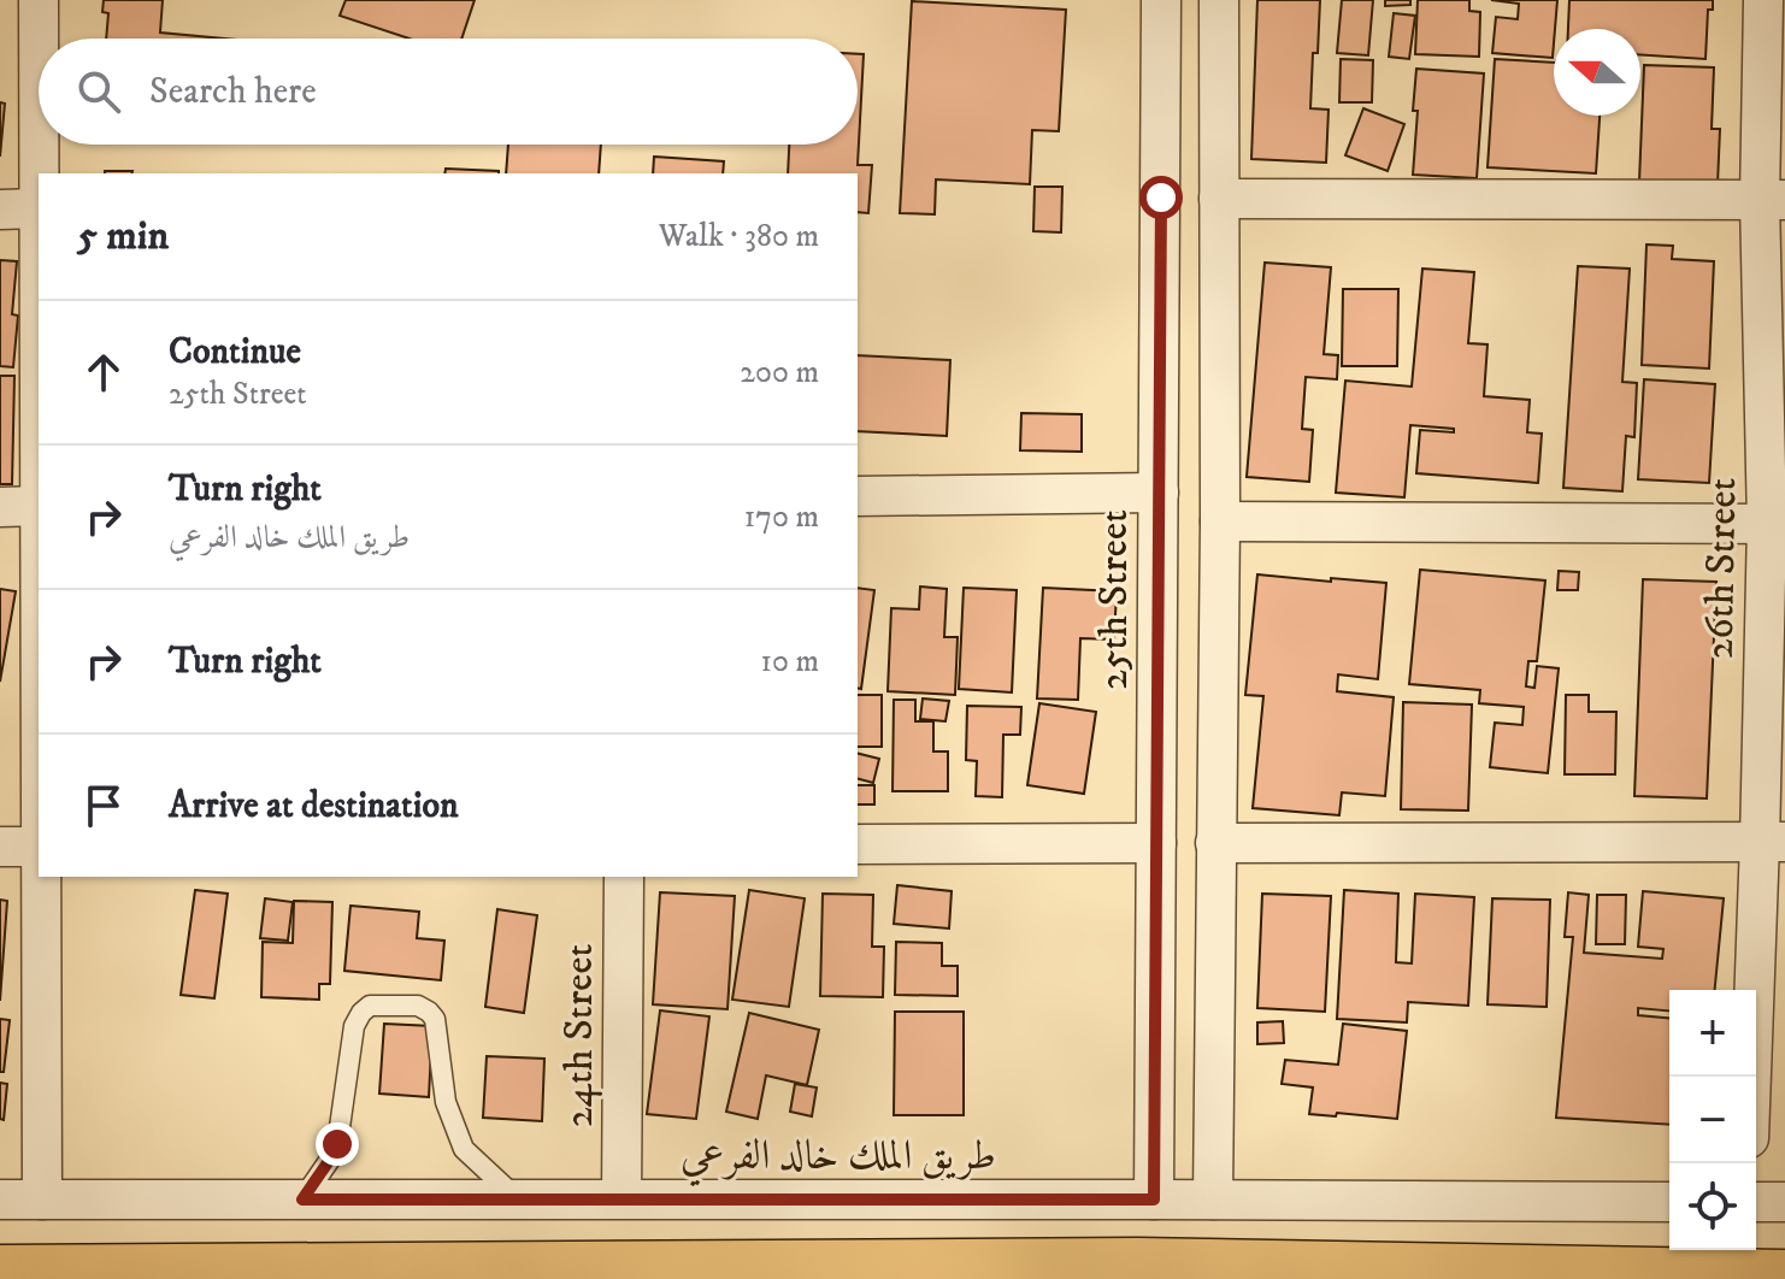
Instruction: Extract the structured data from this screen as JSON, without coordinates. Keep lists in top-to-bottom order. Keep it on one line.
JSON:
{"streets":{"street":["26th Street","25th Street","24th Street","طريق الملك خالد الفرعي"]},"crossings":[["25th Street","طريق الملك خالد الفرعي"],["24th Street","طريق الملك خالد الفرعي"]],"north":"left","page":{"search":"Search here","heading":["5 min","Walk · 380 m"],"list":[["Continue","25th Street","200 m"],["Turn right","طريق الملك خالد الفرعي","170 m"],["Turn right","10 m"],"Arrive at destination"],"map_buttons":["+","−"]}}
